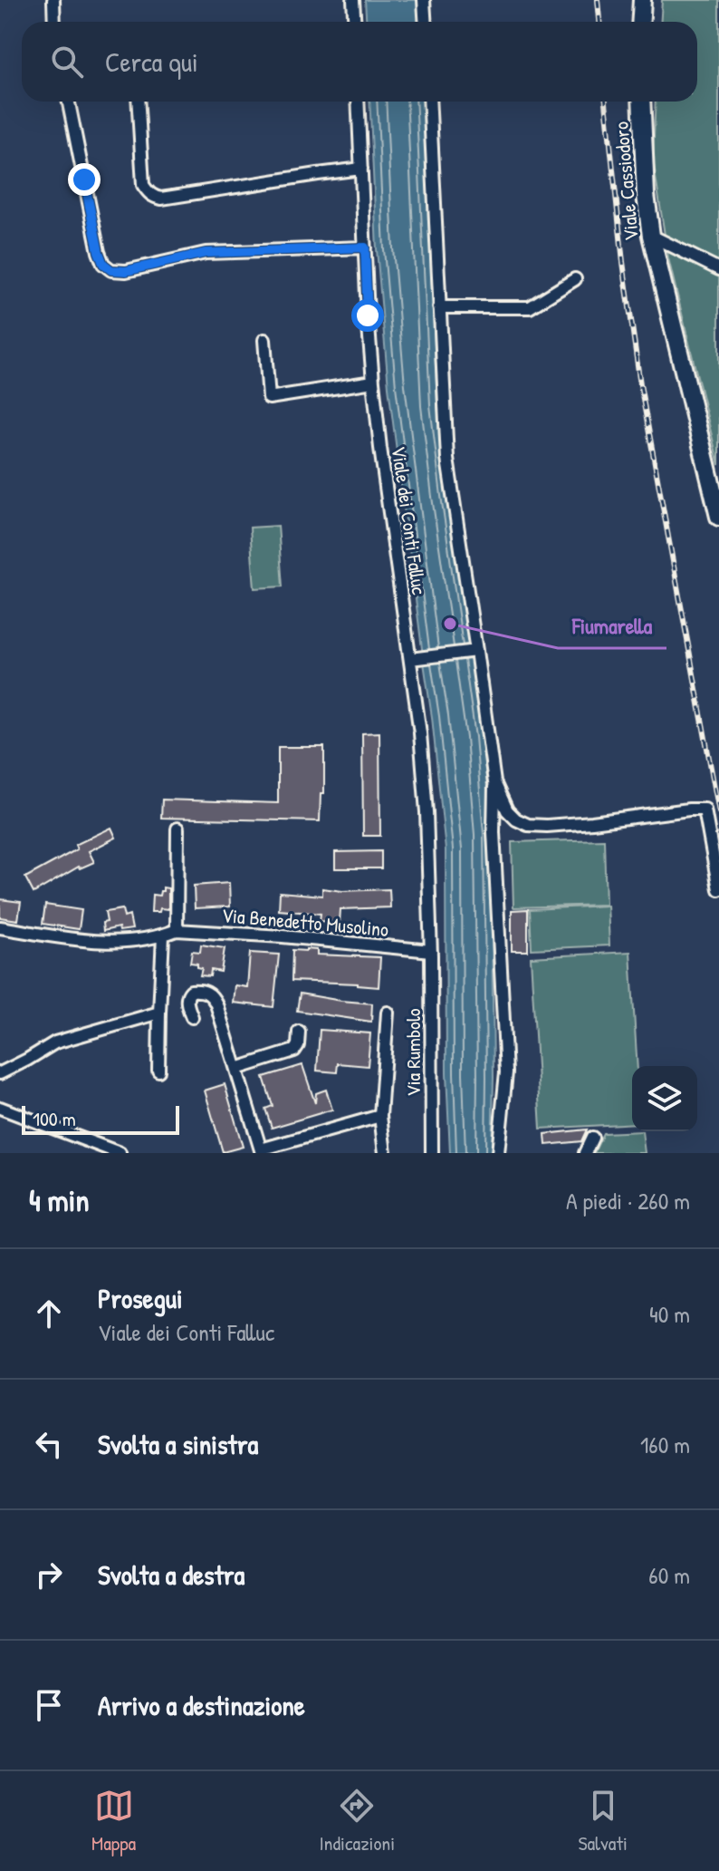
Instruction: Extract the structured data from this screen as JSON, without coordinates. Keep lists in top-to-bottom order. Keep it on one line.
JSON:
{"streets":{"main road":["Viale Cassiodoro"],"street":["Viale dei Conti Falluc","Via Benedetto Musolino","Via Rumbolo"]},"crossings":[["Viale dei Conti Falluc","Via Benedetto Musolino"],["Viale dei Conti Falluc","Via Rumbolo"],["Via Benedetto Musolino","Via Rumbolo"]],"places":["Fiumarella"],"scale_bar":"100 m","page":{"search":"Cerca qui","scale":"100 m","heading":["4 min","A piedi · 260 m"],"list":[["Prosegui","Viale dei Conti Falluc","40 m"],["Svolta a sinistra","160 m"],["Svolta a destra","60 m"],"Arrivo a destinazione"],"nav":["Mappa","Indicazioni","Salvati"]}}
